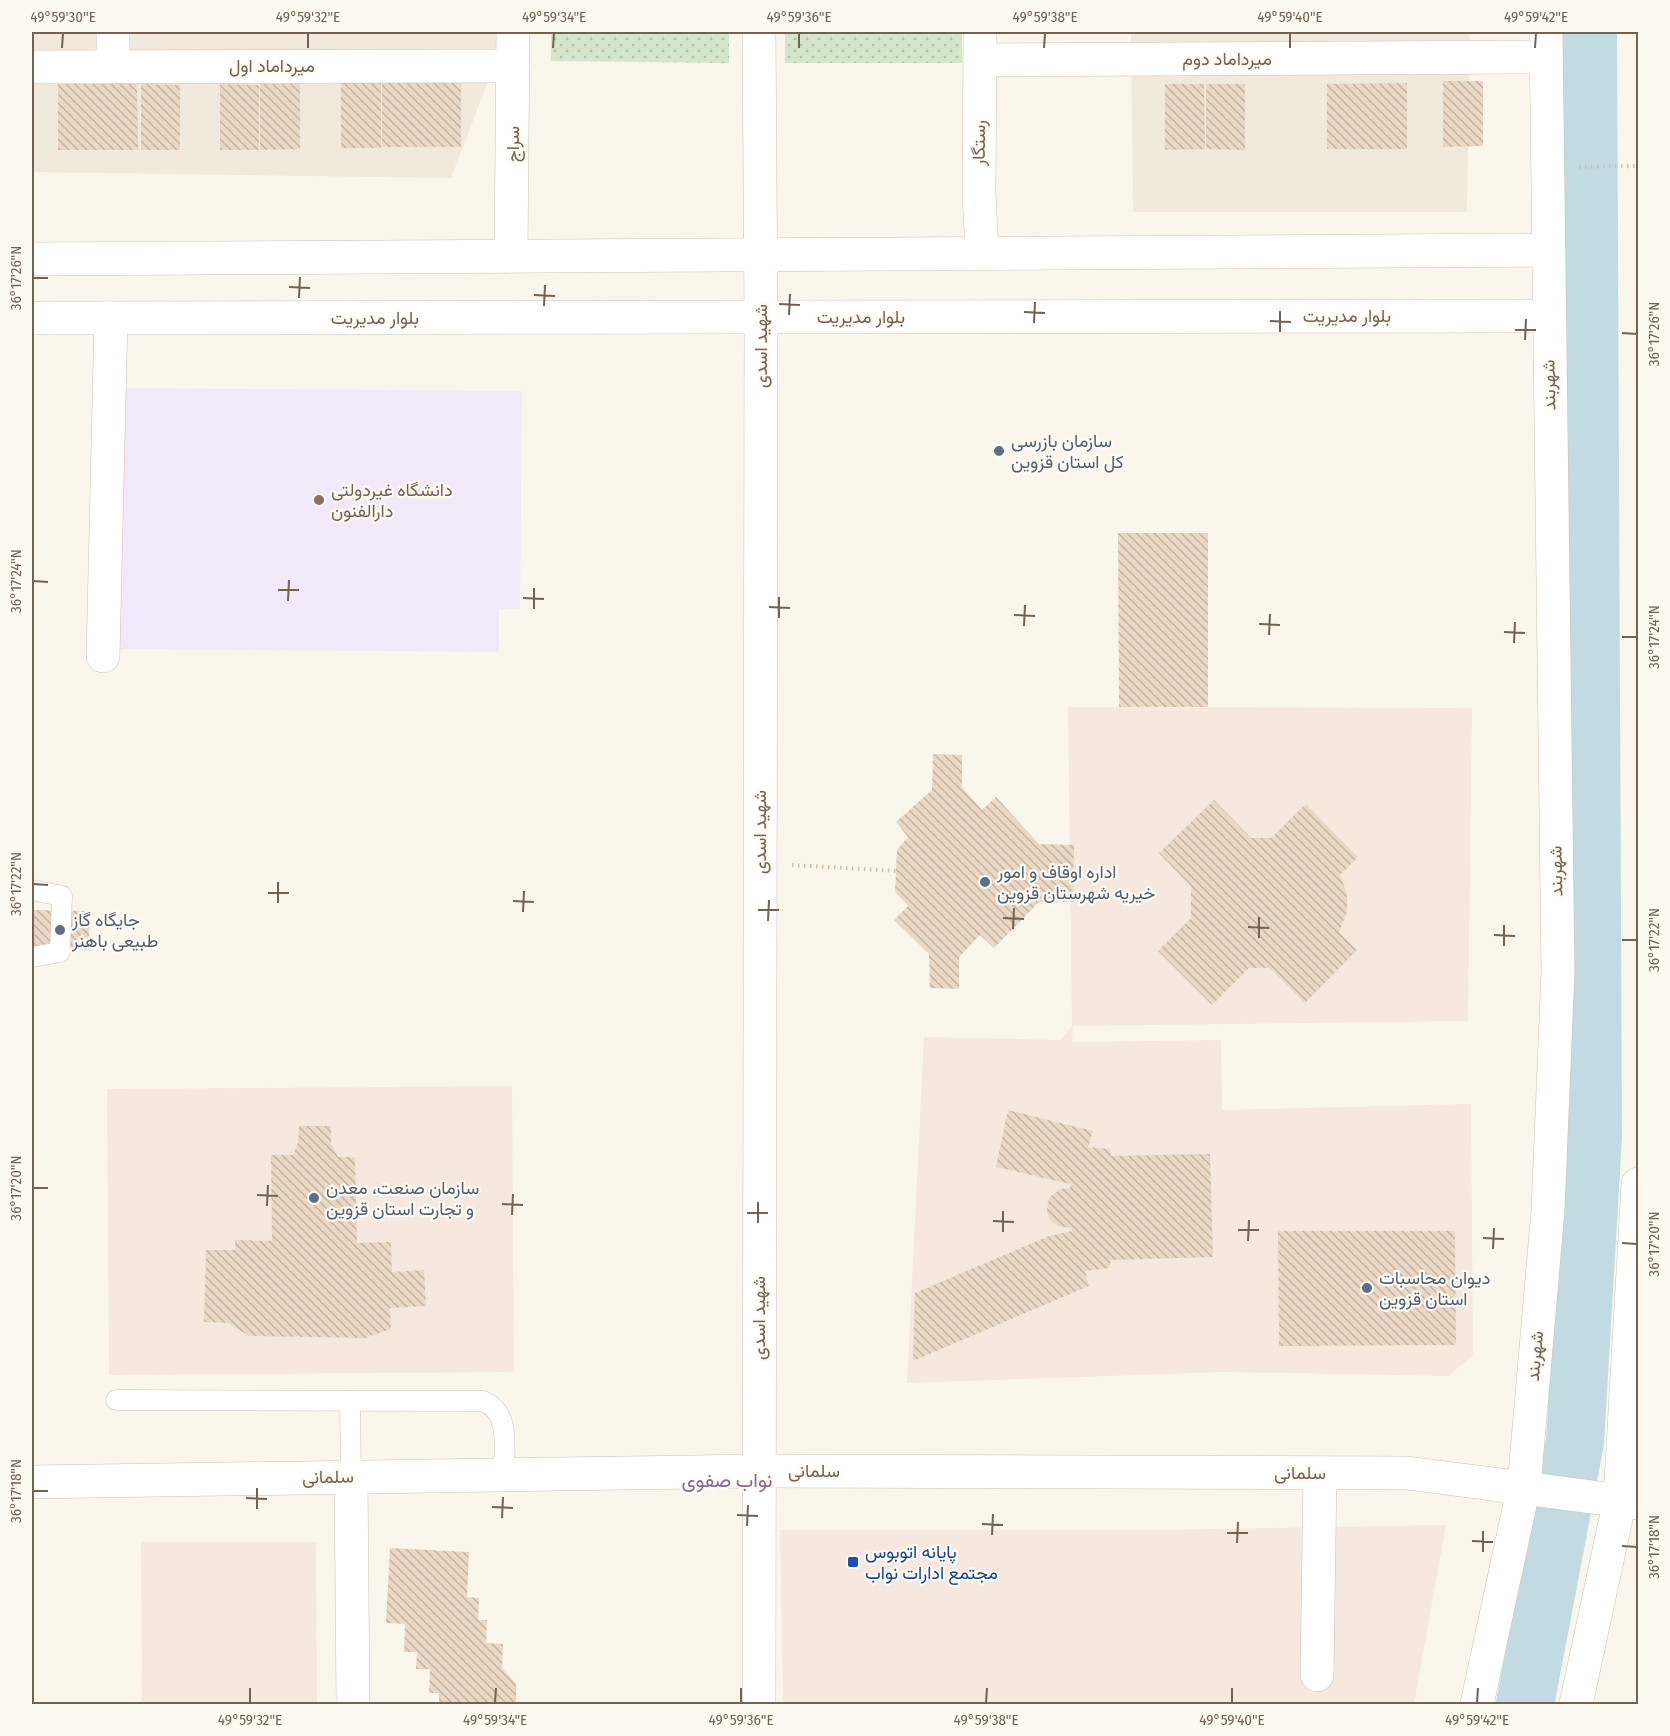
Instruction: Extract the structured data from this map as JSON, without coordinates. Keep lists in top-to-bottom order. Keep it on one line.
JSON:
{"streets":{"street":["میرداماد دوم","میرداماد اول","رستگار","سراج","بلوار مدیریت","شهید اسدی","شهربند","سلمانی"]},"crossings":[["میرداماد دوم","رستگار"],["میرداماد دوم","شهربند"],["میرداماد اول","سراج"],["بلوار مدیریت","شهید اسدی"],["بلوار مدیریت","شهربند"],["شهید اسدی","سلمانی"],["شهربند","سلمانی"]],"districts":["نواب صفوی"],"places":{"other":["سازمان بازرسی کل استان قزوین","دانشگاه غیردولتی دارالفنون","اداره اوقاف و امور خیریه شهرستان قزوین","جایگاه گاز طبیعی باهنر","سازمان صنعت، معدن و تجارت استان قزوین","دیوان محاسبات استان قزوین"],"transit":["پایانه اتوبوس مجتمع ادارات نواب"]},"coordinates":["49°59'30\"E","49°59'32\"E","49°59'34\"E","49°59'36\"E","49°59'38\"E","49°59'40\"E","49°59'42\"E","36°17'26\"N","36°17'24\"N","36°17'22\"N","36°17'20\"N","36°17'18\"N"]}
